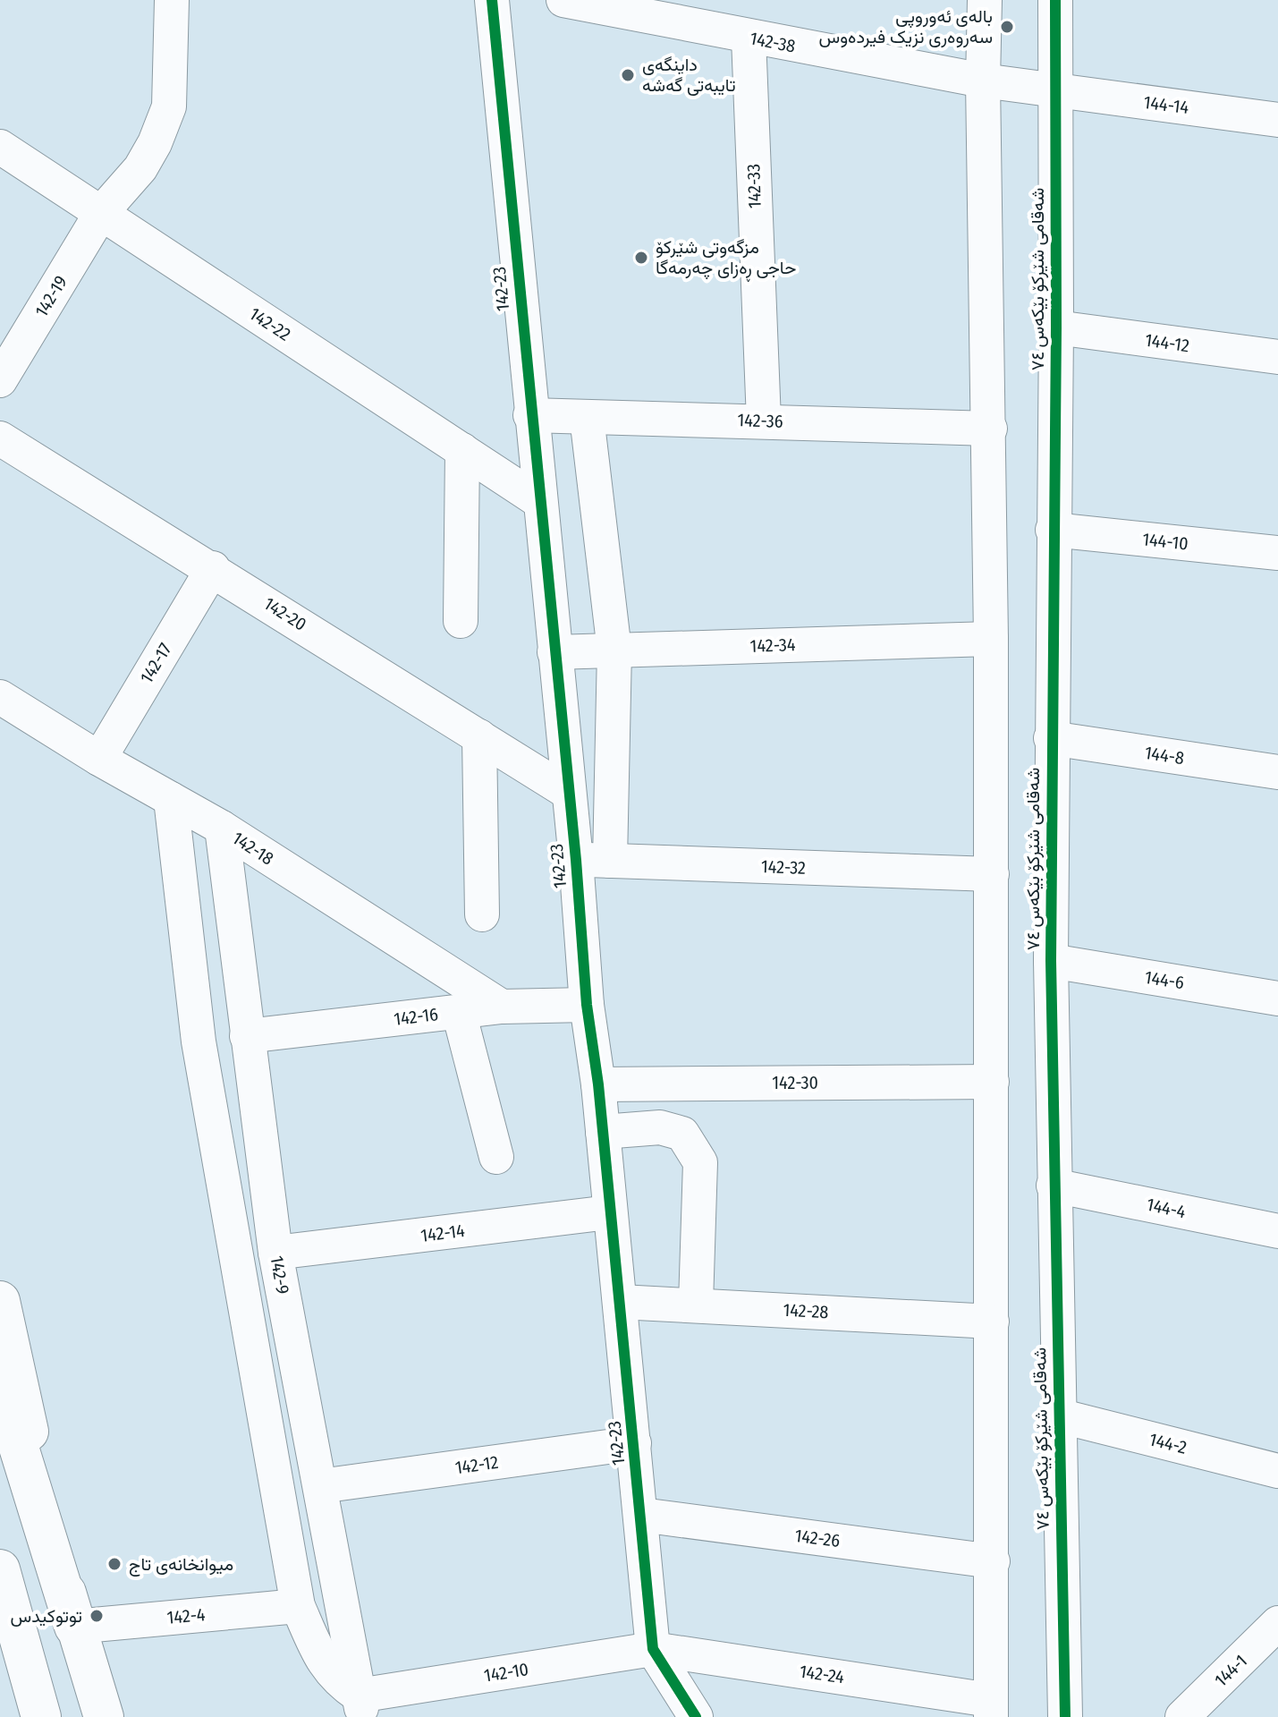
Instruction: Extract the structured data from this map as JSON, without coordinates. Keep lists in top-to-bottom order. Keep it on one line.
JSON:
{"streets":{"street":["142-38","144-14","142-33","شەقامی شێرکۆ بێکەس ٧٤","142-23","142-19","142-22","144-12","142-36","144-10","142-20","142-34","142-17","144-8","142-18","142-32","144-6","142-16","142-30","144-4","142-14","142-9","142-28","144-2","142-12","142-26","142-4","144-1","142-10","142-24"]},"crossings":[["142-38","144-14"],["142-38","142-33"],["142-38","شەقامی شێرکۆ بێکەس ٧٤"],["144-14","شەقامی شێرکۆ بێکەس ٧٤"],["142-33","142-36"],["شەقامی شێرکۆ بێکەس ٧٤","144-12"],["شەقامی شێرکۆ بێکەس ٧٤","144-10"],["شەقامی شێرکۆ بێکەس ٧٤","144-8"],["شەقامی شێرکۆ بێکەس ٧٤","144-6"],["شەقامی شێرکۆ بێکەس ٧٤","144-4"],["شەقامی شێرکۆ بێکەس ٧٤","144-2"],["142-23","142-22"],["142-23","142-36"],["142-23","142-20"],["142-23","142-34"],["142-23","142-32"],["142-23","142-16"],["142-23","142-30"],["142-23","142-14"],["142-23","142-28"],["142-23","142-12"],["142-23","142-26"],["142-23","142-10"],["142-23","142-24"],["142-19","142-22"],["142-20","142-17"],["142-17","142-18"],["142-18","142-16"],["142-18","142-9"],["142-16","142-9"],["142-14","142-9"],["142-9","142-12"],["142-9","142-10"],["142-10","142-24"]],"places":["بالەی ئەوروپی سەروەری نزیک فیردەوس","داینگەی تایبەتی گەشە","مزگەوتی شێرکۆ حاجی ڕەزای چەرمەگا","میوانخانەی تاج","توتوكيدس"]}
